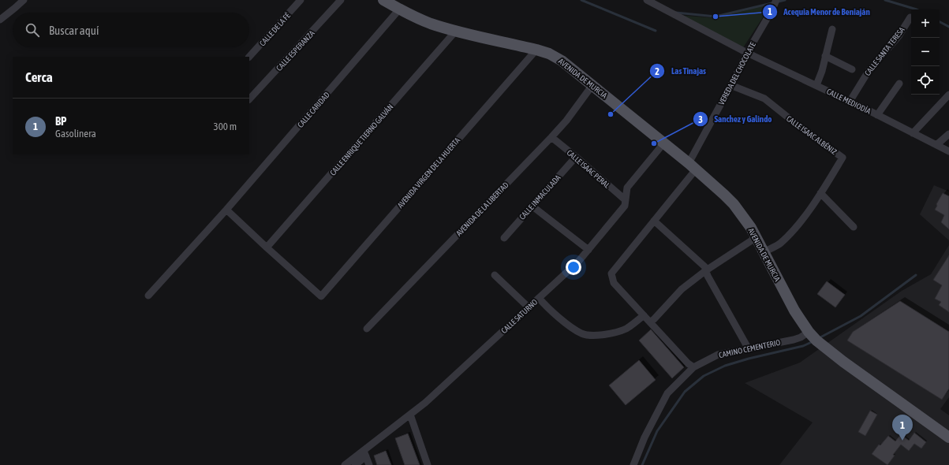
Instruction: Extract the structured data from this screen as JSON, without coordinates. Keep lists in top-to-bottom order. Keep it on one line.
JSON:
{"streets":{"main road":["AVENIDA DE MURCIA"],"street":["CALLE DE LA FÉ","CALLE ESPERANZA","CALLE SANTA TERESA","VEREDA DEL CHOCOLATE","CALLE MEDIODÍA","CALLE CARIDAD","CALLE ISAAC ALBÉNIZ","CALLE ENRIQUE TIERNO GALVÁN","CALLE ISAAC PERAL","AVENIDA VIRGEN DE LA HUERTA","CALLE INMACULADA","AVENIDA DE LA LIBERTAD","CALLE SATURNO","CAMINO CEMENTERIO"]},"crossings":[["CALLE SANTA TERESA","CALLE MEDIODÍA"],["VEREDA DEL CHOCOLATE","AVENIDA DE MURCIA"],["VEREDA DEL CHOCOLATE","CALLE MEDIODÍA"],["VEREDA DEL CHOCOLATE","CALLE ISAAC ALBÉNIZ"],["AVENIDA DE MURCIA","CALLE CARIDAD"],["AVENIDA DE MURCIA","CALLE ENRIQUE TIERNO GALVÁN"],["AVENIDA DE MURCIA","AVENIDA VIRGEN DE LA HUERTA"],["AVENIDA DE MURCIA","AVENIDA DE LA LIBERTAD"],["AVENIDA DE MURCIA","CALLE SATURNO"],["AVENIDA DE MURCIA","CAMINO CEMENTERIO"],["CALLE ENRIQUE TIERNO GALVÁN","AVENIDA VIRGEN DE LA HUERTA"],["CALLE ISAAC PERAL","CALLE INMACULADA"],["CALLE ISAAC PERAL","AVENIDA DE LA LIBERTAD"],["CALLE ISAAC PERAL","CALLE SATURNO"]],"places":["Acequia Menor de Beniaján","Las Tinajas","Sanchez y Galindo"],"page":{"map_buttons":["+","−"],"search":"Buscar aquí","heading":"Cerca","list":[{"mark":"1","name":"BP","note":"Gasolinera","value":"300 m"}],"pins":"1"}}
